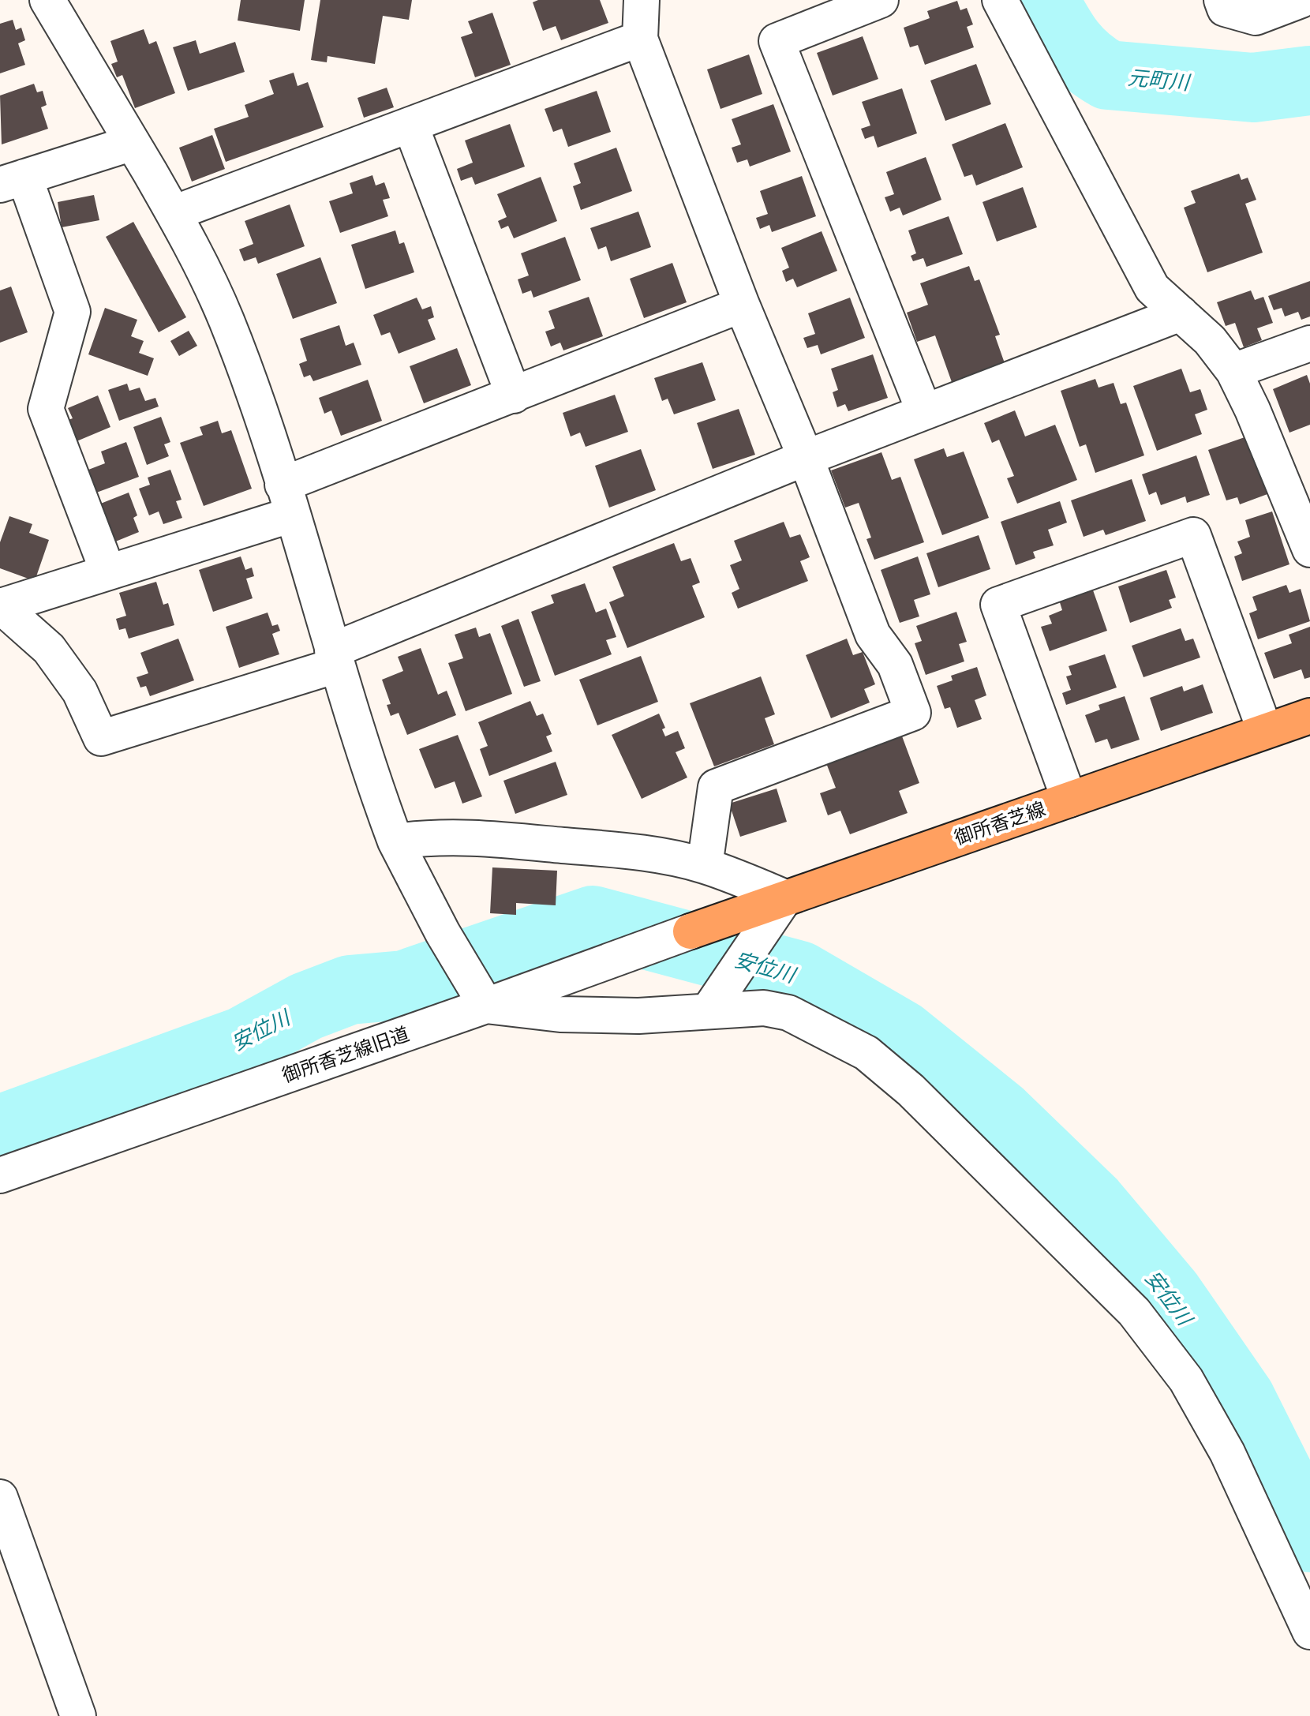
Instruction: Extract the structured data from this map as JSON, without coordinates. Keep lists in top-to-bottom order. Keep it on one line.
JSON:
{"streets":{"main road":["御所香芝線"],"street":["御所香芝線旧道"]},"crossings":[["御所香芝線","御所香芝線旧道"]],"water":["元町川","安位川"]}
